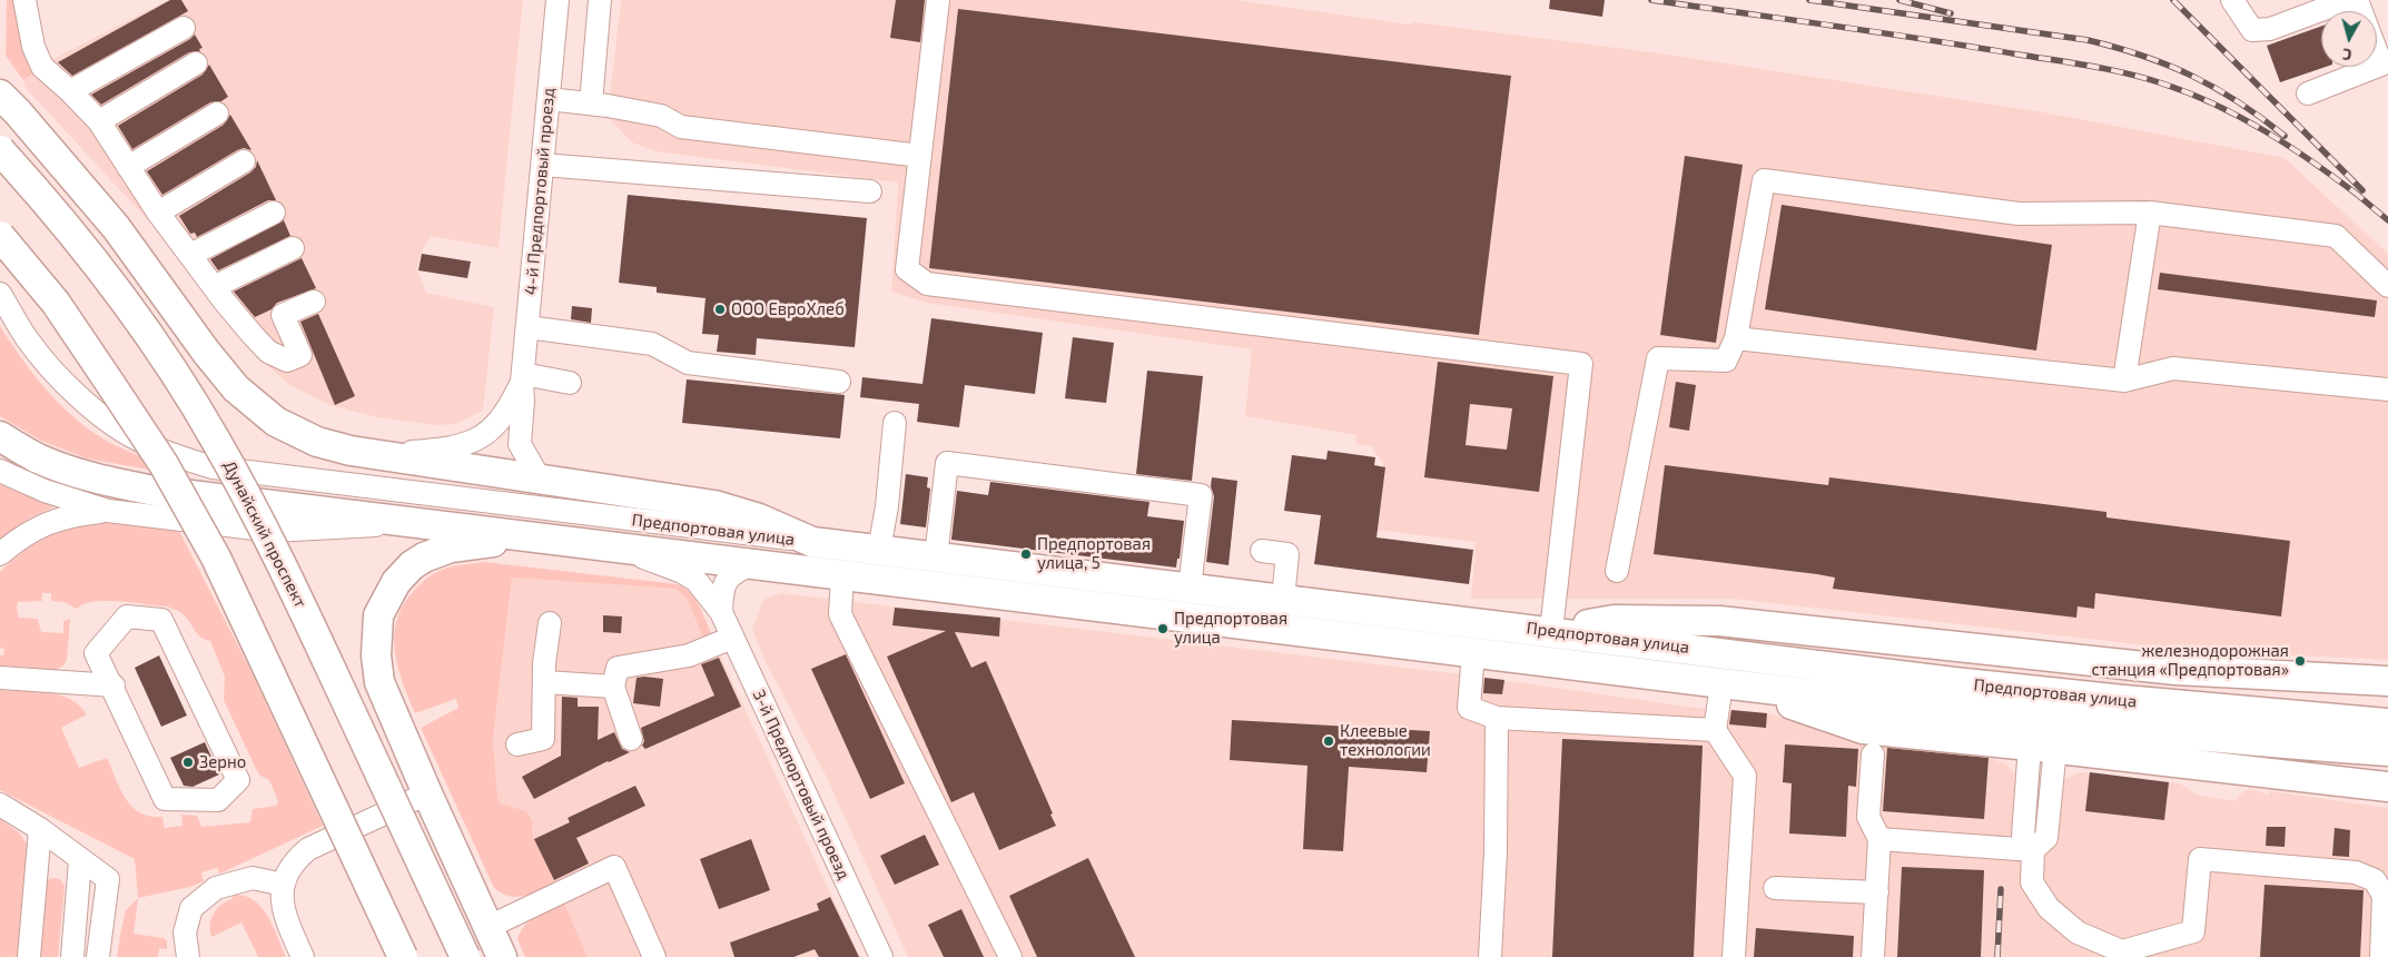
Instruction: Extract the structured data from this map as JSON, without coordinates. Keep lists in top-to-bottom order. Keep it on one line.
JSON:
{"streets":{"main road":["Предпортовая улица","Дунайский проспект"],"street":["4-й Предпортовый проезд","3-й Предпортовый проезд"]},"crossings":[["Предпортовая улица","3-й Предпортовый проезд"]],"places":["ООО ЕвроХлеб","Предпортовая улица, 5","Предпортовая улица","железнодорожная станция «Предпортовая»","Клеевые технологии","Зерно"],"north":"bottom"}
